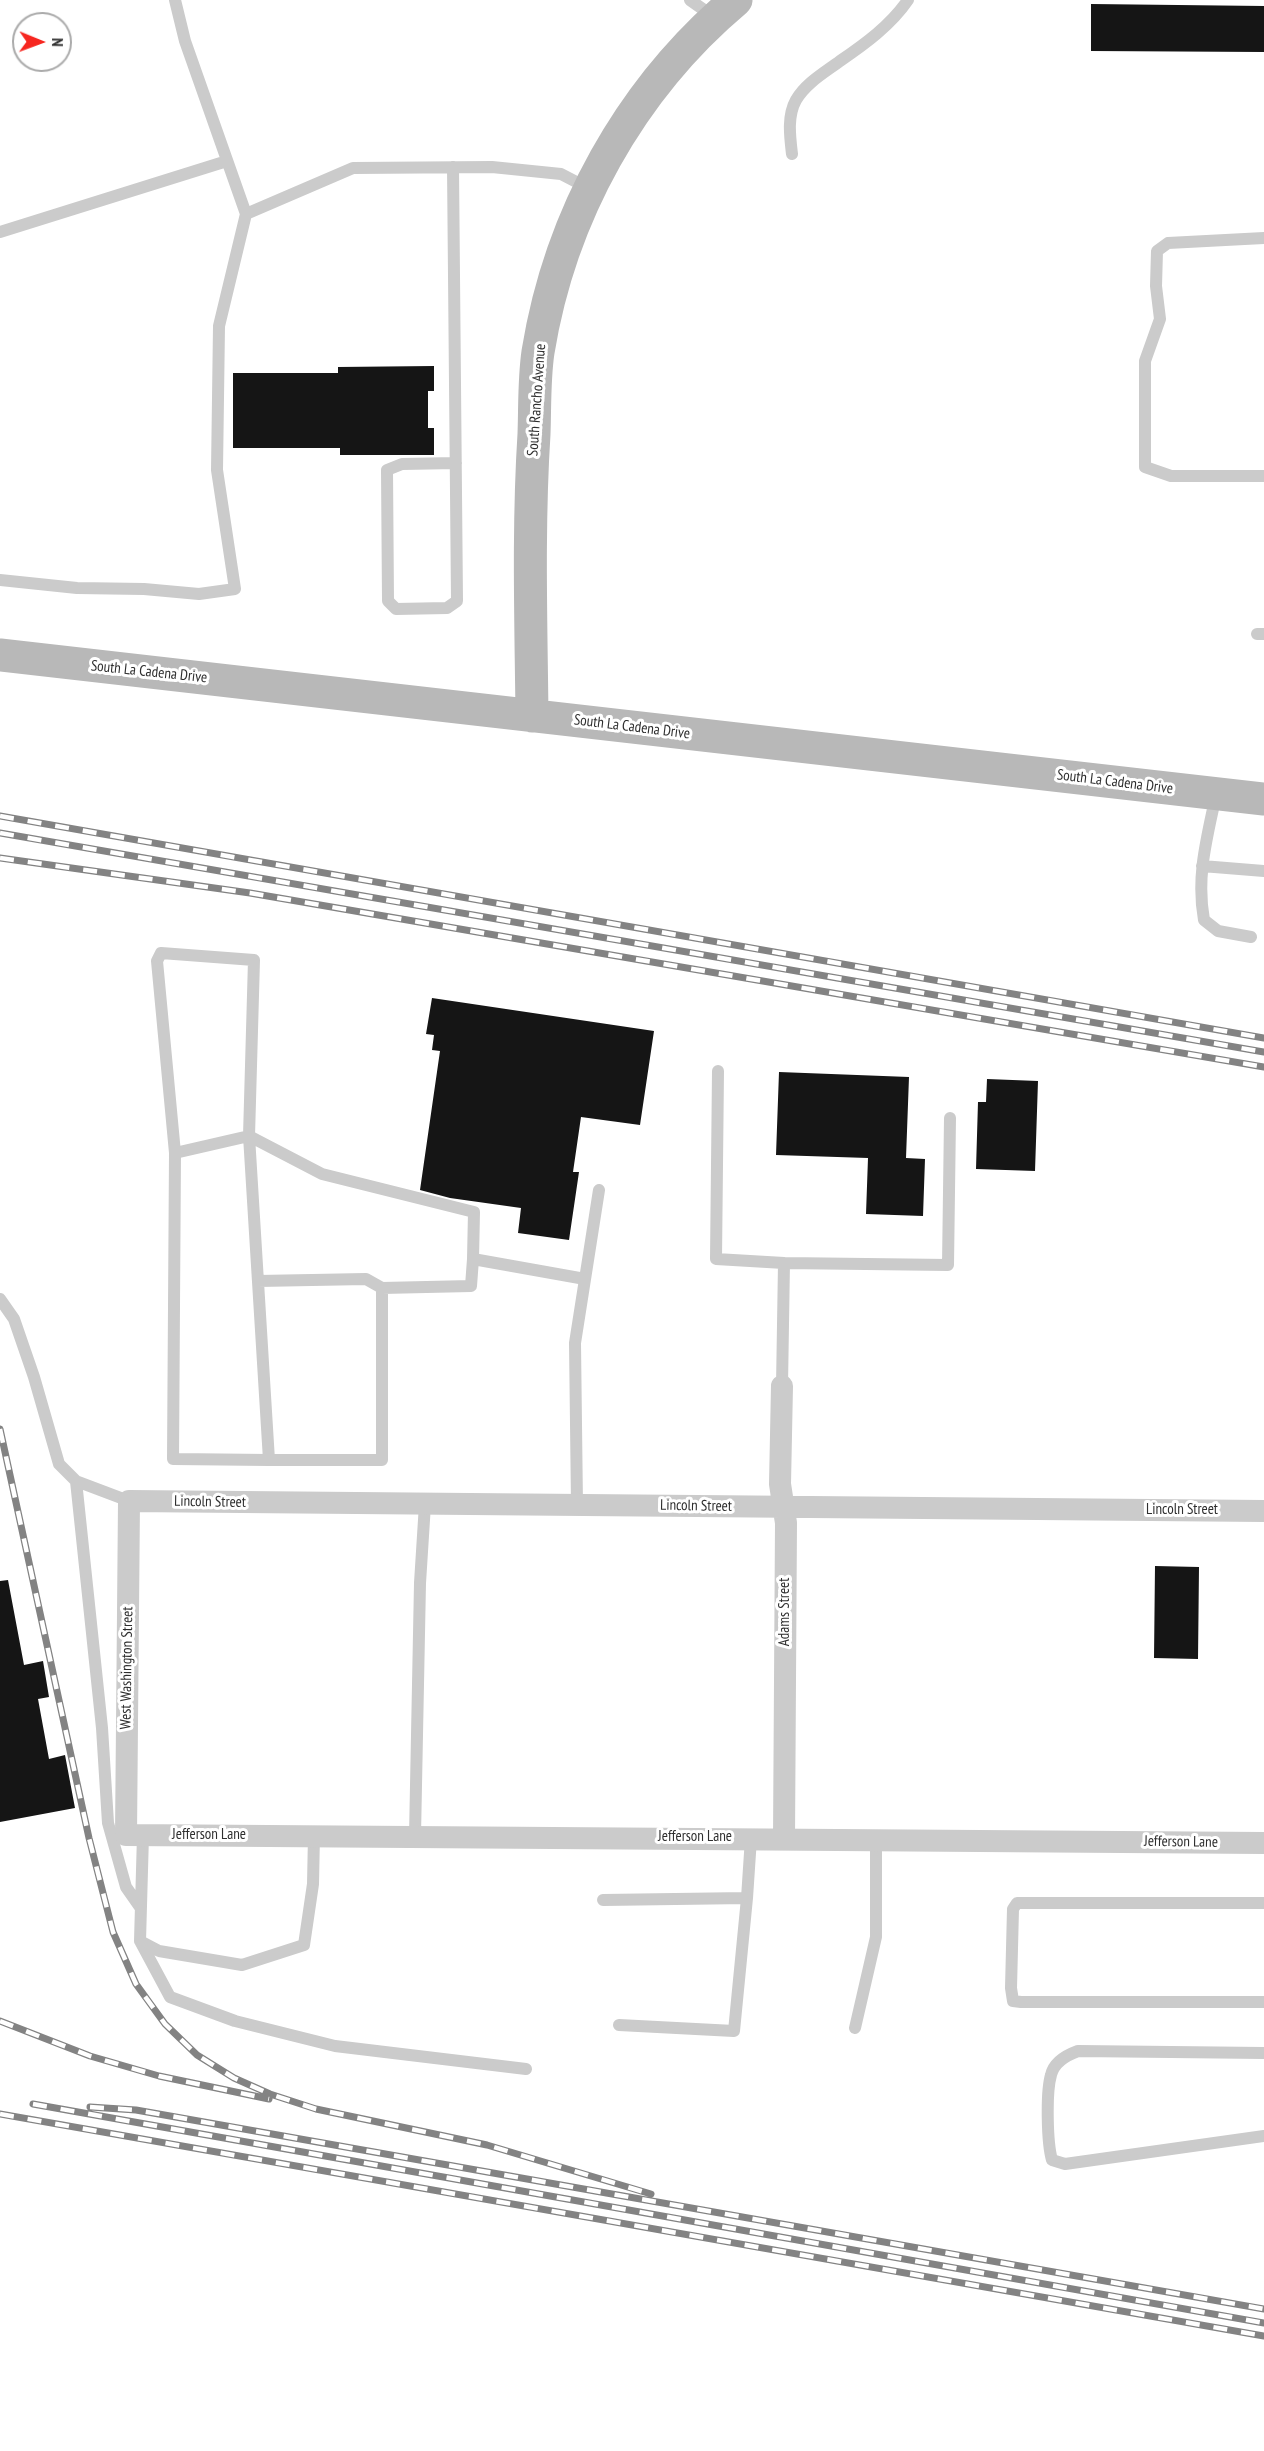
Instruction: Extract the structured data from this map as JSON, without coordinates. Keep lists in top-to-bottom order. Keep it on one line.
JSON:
{"streets":{"main road":["South Rancho Avenue","South La Cadena Drive"],"street":["Lincoln Street","Adams Street","West Washington Street","Jefferson Lane"]},"crossings":[["South Rancho Avenue","South La Cadena Drive"],["Lincoln Street","Adams Street"],["Lincoln Street","West Washington Street"],["Adams Street","Jefferson Lane"],["West Washington Street","Jefferson Lane"]],"north":"right"}
